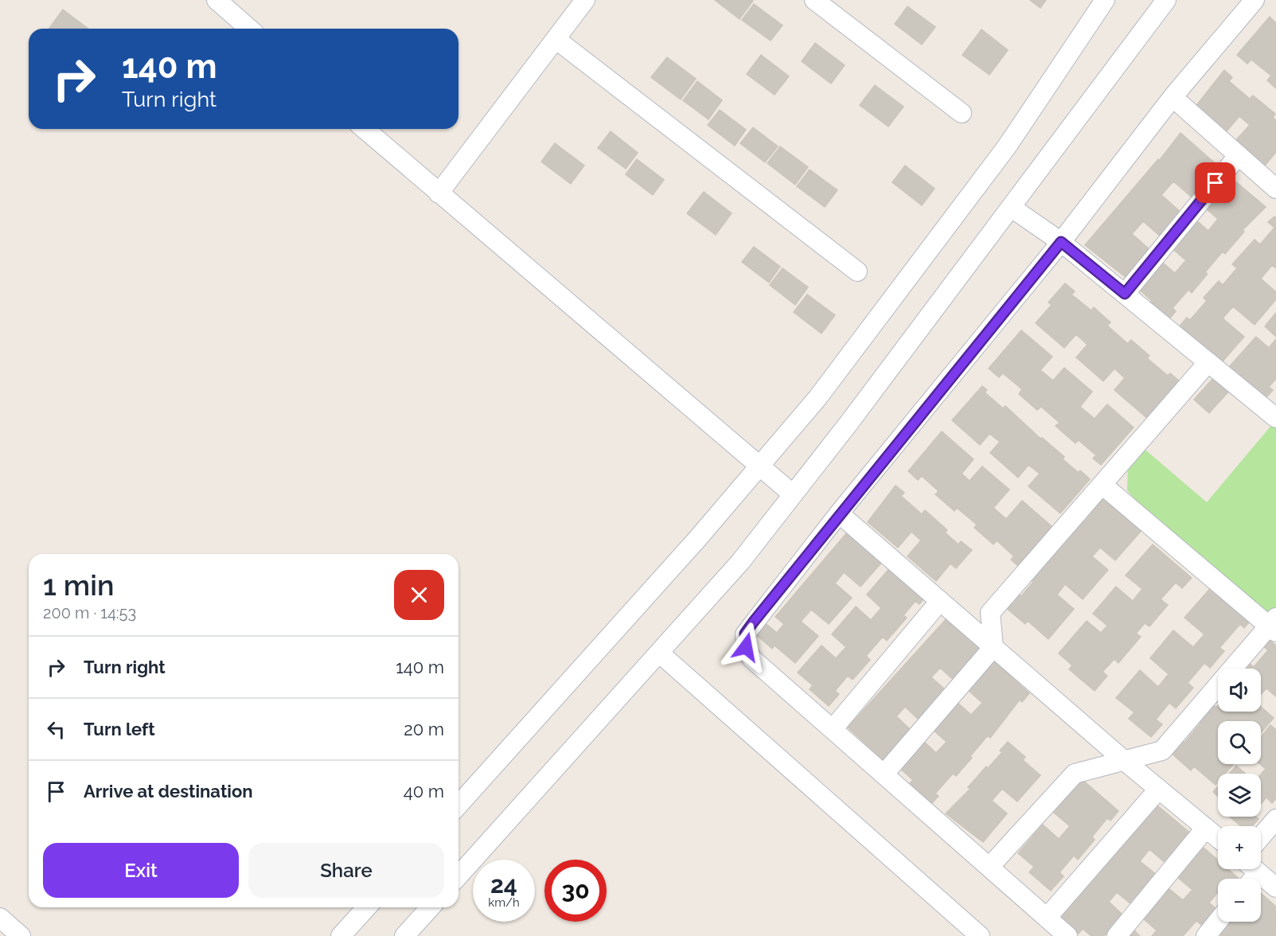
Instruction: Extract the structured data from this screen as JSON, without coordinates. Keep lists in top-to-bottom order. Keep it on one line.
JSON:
{"page":{"turn":["140 m","Turn right"],"heading":["1 min","200 m · 14:53"],"list":[{"name":"Turn right","value":"140 m"},{"name":"Turn left","value":"20 m"},{"name":"Arrive at destination","value":"40 m"}],"map_buttons":["+","−"],"buttons":["Exit","Share"],"speed":"24 km/h","limit":"30"}}
